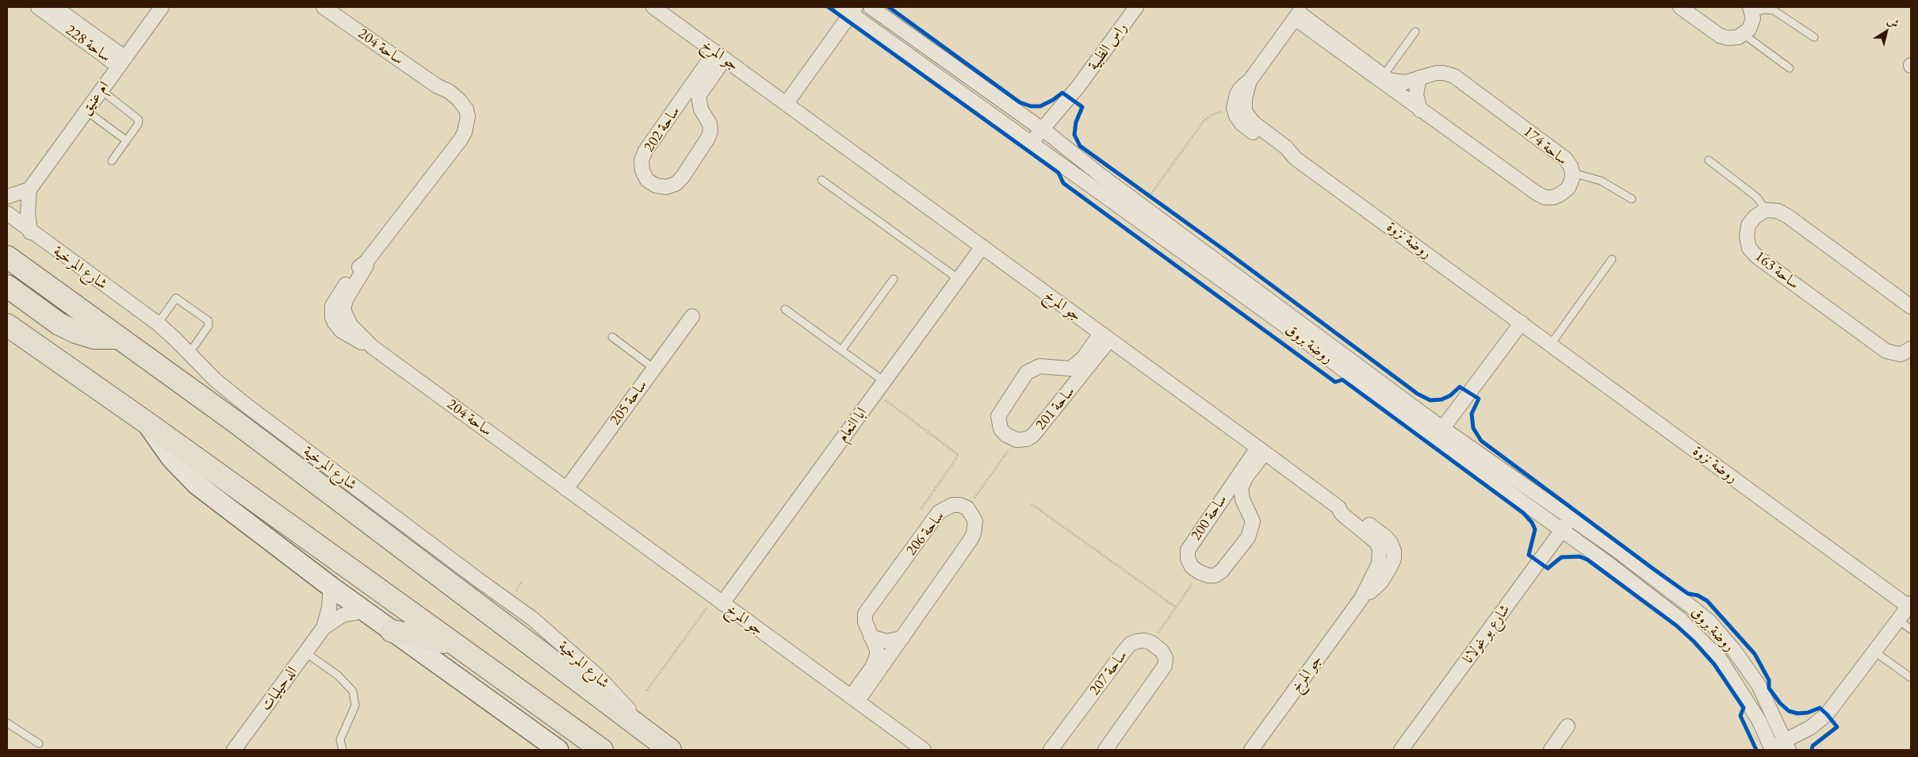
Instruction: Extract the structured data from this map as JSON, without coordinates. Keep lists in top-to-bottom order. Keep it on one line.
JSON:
{"streets":{"highway":["شارع المرخية"],"street":["ساحة 228","ساحة 204","راس الظبية","جو المرخ","ام عنيق","ساحة 202","ساحة 174","روضة نزوة","ساحة 163","روضة بروق","ساحة 205","ساحة 201","ابا النعام","ساحة 200","ساحة 206","شارع بو غولانا","ساحة 207","الدحيليات"]},"crossings":[["ساحة 228","ام عنيق"],["ساحة 204","جو المرخ"],["ساحة 204","ساحة 205"],["راس الظبية","روضة بروق"],["جو المرخ","ساحة 202"],["جو المرخ","ساحة 205"],["جو المرخ","ساحة 201"],["جو المرخ","ابا النعام"],["جو المرخ","ساحة 200"],["جو المرخ","ساحة 206"],["ساحة 174","روضة نزوة"],["روضة نزوة","روضة بروق"],["روضة بروق","شارع بو غولانا"]],"north":"top right"}
